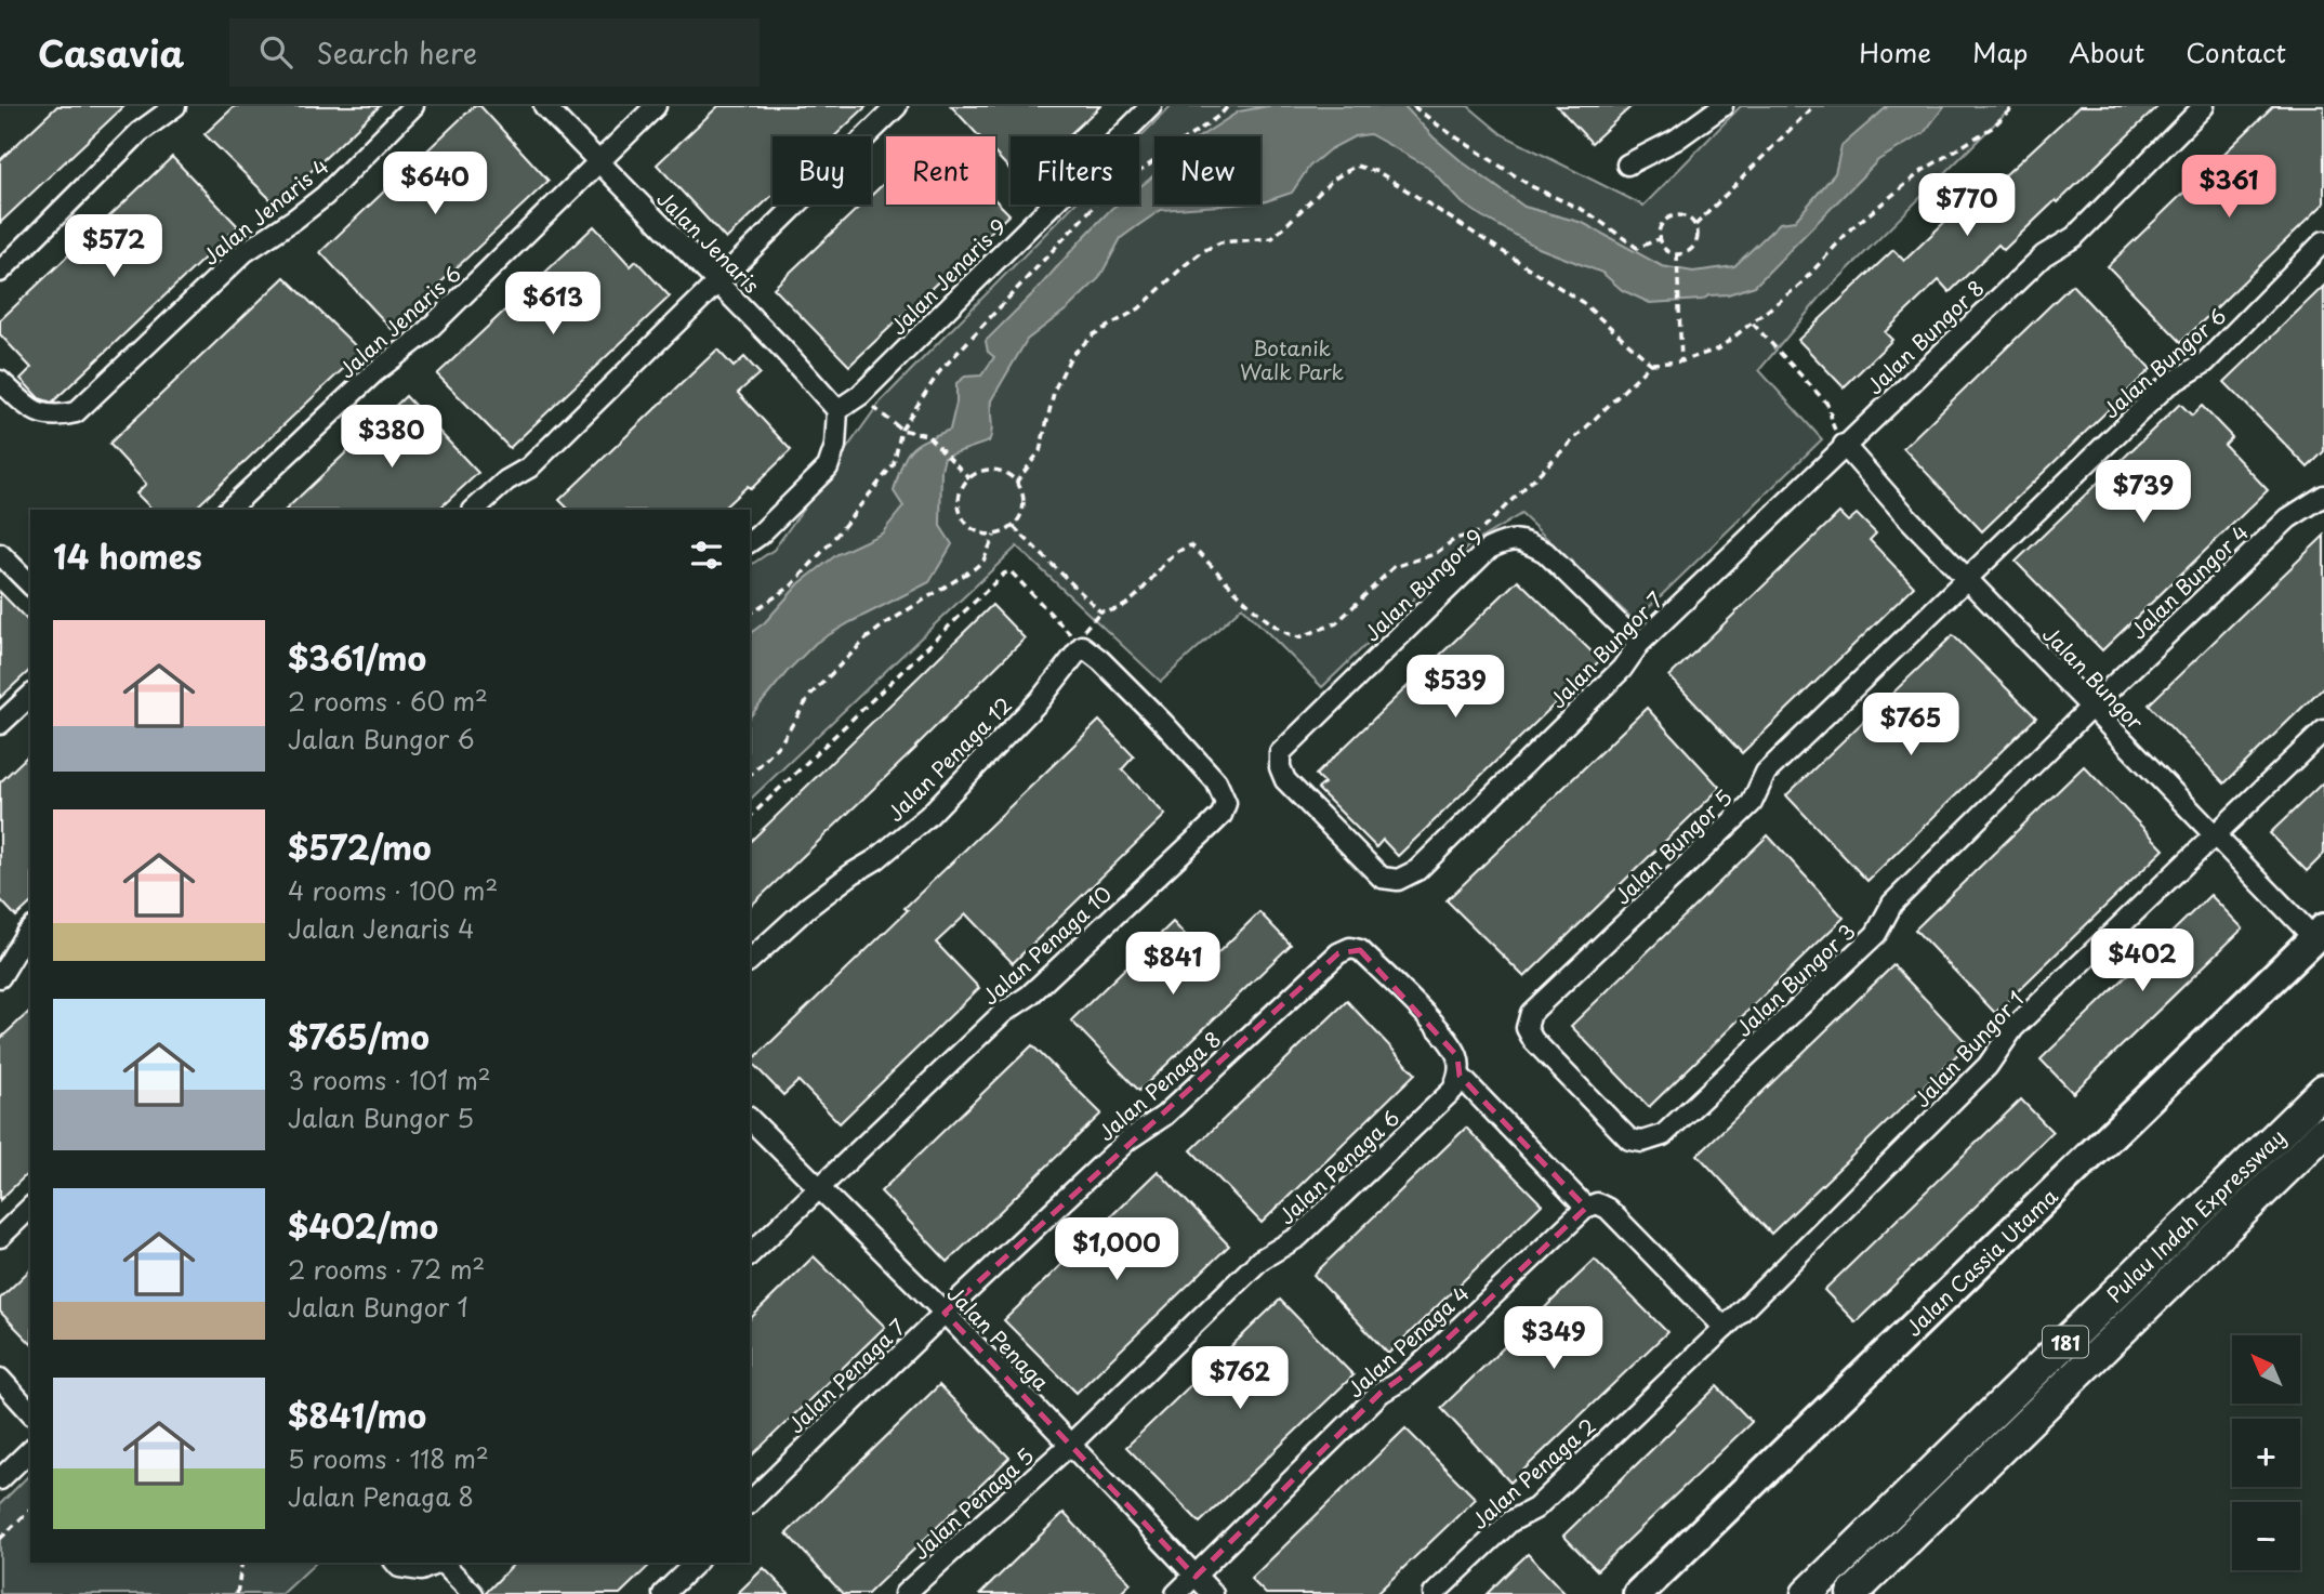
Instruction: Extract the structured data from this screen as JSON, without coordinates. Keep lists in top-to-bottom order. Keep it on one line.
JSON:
{"streets":{"main road":["Pulau Indah Expressway","181"],"street":["Jalan Jenaris 4","Jalan Jenaris","Jalan Jenaris 9","Jalan Jenaris 6","Jalan Bungor 8","Jalan Bungor 6","Jalan Bungor 4","Jalan Bungor 9","Jalan Bungor 7","Jalan Bungor","Jalan Penaga 12","Jalan Bungor 5","Jalan Penaga 10","Jalan Bungor 3","Jalan Bungor 1","Jalan Penaga 8","Jalan Penaga 6","Jalan Cassia Utama","Jalan Penaga","Jalan Penaga 4","Jalan Penaga 7","Jalan Penaga 2","Jalan Penaga 5"]},"crossings":[["Jalan Jenaris","Jalan Jenaris 9"],["Jalan Jenaris","Jalan Jenaris 6"],["Jalan Bungor 8","Jalan Bungor 7"],["Jalan Bungor 8","Jalan Bungor"],["Jalan Bungor 6","Jalan Bungor"],["Jalan Bungor 6","Jalan Bungor 5"],["Jalan Bungor 4","Jalan Bungor"],["Jalan Bungor 4","Jalan Bungor 3"],["Jalan Bungor 9","Jalan Bungor 7"],["Jalan Bungor 7","Jalan Bungor"],["Jalan Bungor","Jalan Bungor 5"],["Jalan Bungor","Jalan Bungor 3"],["Jalan Bungor","Jalan Bungor 1"],["Jalan Bungor","Jalan Cassia Utama"],["Jalan Penaga 12","Jalan Penaga 10"],["Jalan Bungor 5","Jalan Bungor 3"],["Jalan Penaga 10","Jalan Penaga"],["Jalan Bungor 1","Jalan Penaga 2"],["Jalan Penaga 8","Jalan Penaga 6"],["Jalan Penaga 8","Jalan Penaga"],["Jalan Penaga 8","Jalan Penaga 7"],["Jalan Penaga 6","Jalan Penaga"],["Jalan Penaga 6","Jalan Penaga 5"],["Jalan Penaga","Jalan Penaga 4"],["Jalan Penaga","Jalan Penaga 7"],["Jalan Penaga","Jalan Penaga 5"]],"parks":["Botanik Walk Park"],"north":"top left","page":{"header":"Casavia","search":"Search here","nav":["Home","Map","About","Contact"],"chip":["Buy","Rent","Filters","New"],"price":["$640","$361","$770","$572","$613","$380","$739","$539","$765","$402","$841","$1,000","$349","$762"],"heading":"14 homes","list":[{"name":"$361/mo","note":"2 rooms · 60 m² · Jalan Bungor 6"},{"name":"$572/mo","note":"4 rooms · 100 m² · Jalan Jenaris 4"},{"name":"$765/mo","note":"3 rooms · 101 m² · Jalan Bungor 5"},{"name":"$402/mo","note":"2 rooms · 72 m² · Jalan Bungor 1"},{"name":"$841/mo","note":"5 rooms · 118 m² · Jalan Penaga 8"}],"map_buttons":["+","−"]}}
